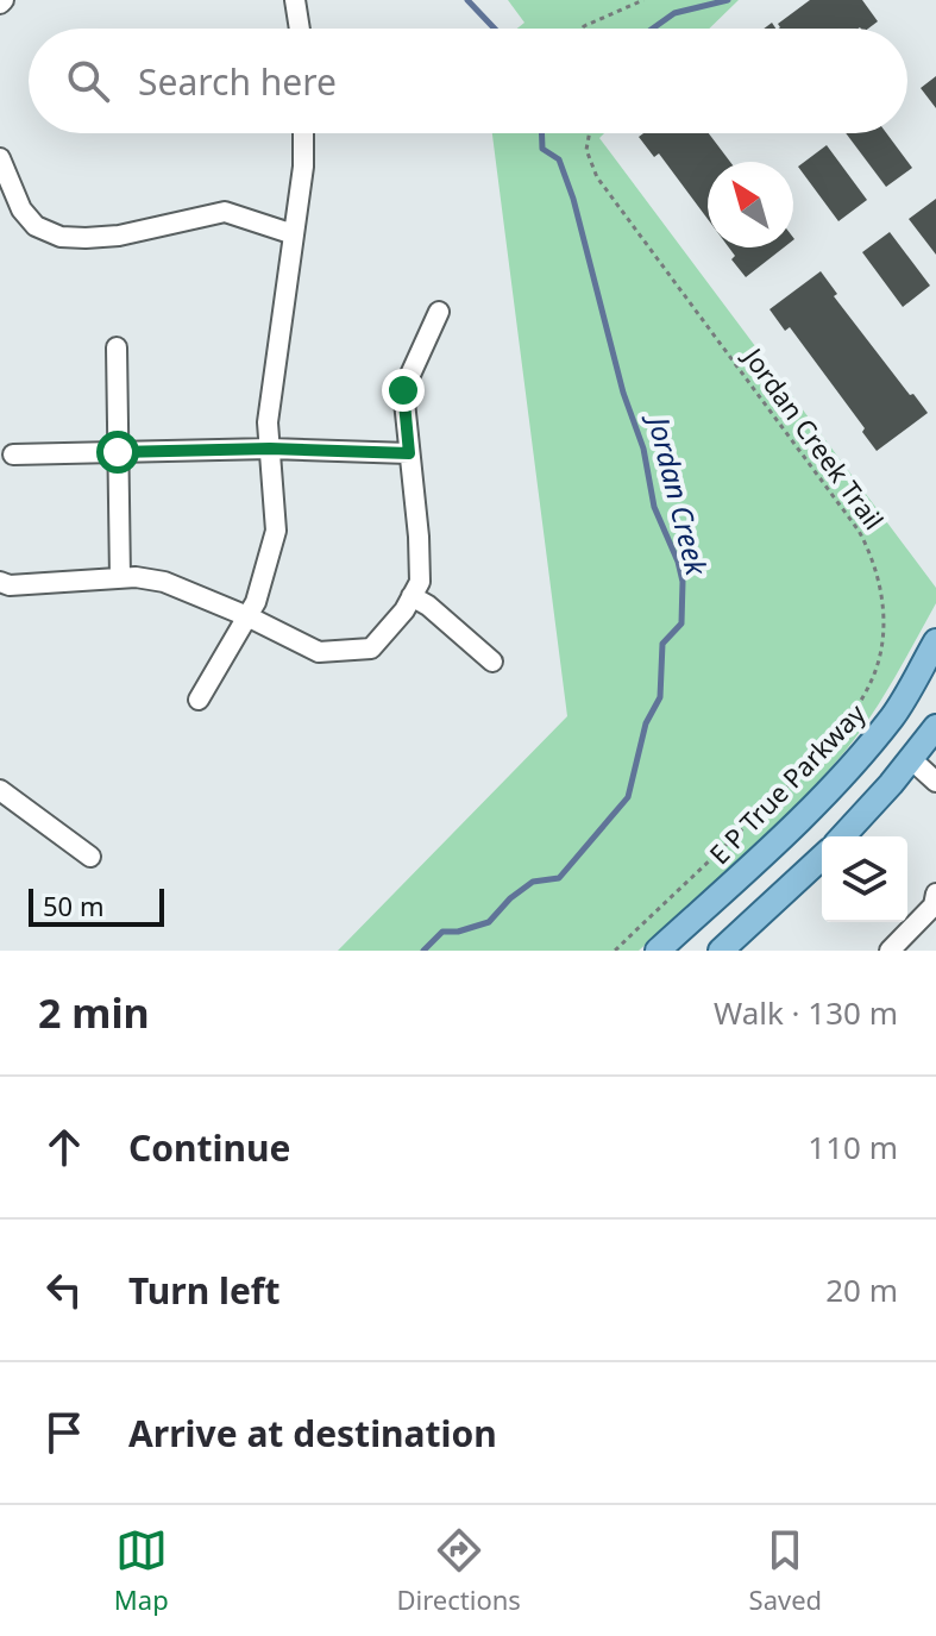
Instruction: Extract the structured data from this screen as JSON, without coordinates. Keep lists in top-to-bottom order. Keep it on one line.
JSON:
{"streets":{"main road":["E P True Parkway"],"path":["Jordan Creek Trail"]},"water":["Jordan Creek"],"scale_bar":"50 m","north":"top left","page":{"search":"Search here","scale":"50 m","heading":["2 min","Walk · 130 m"],"list":[["Continue","110 m"],["Turn left","20 m"],"Arrive at destination"],"nav":["Map","Directions","Saved"]}}
